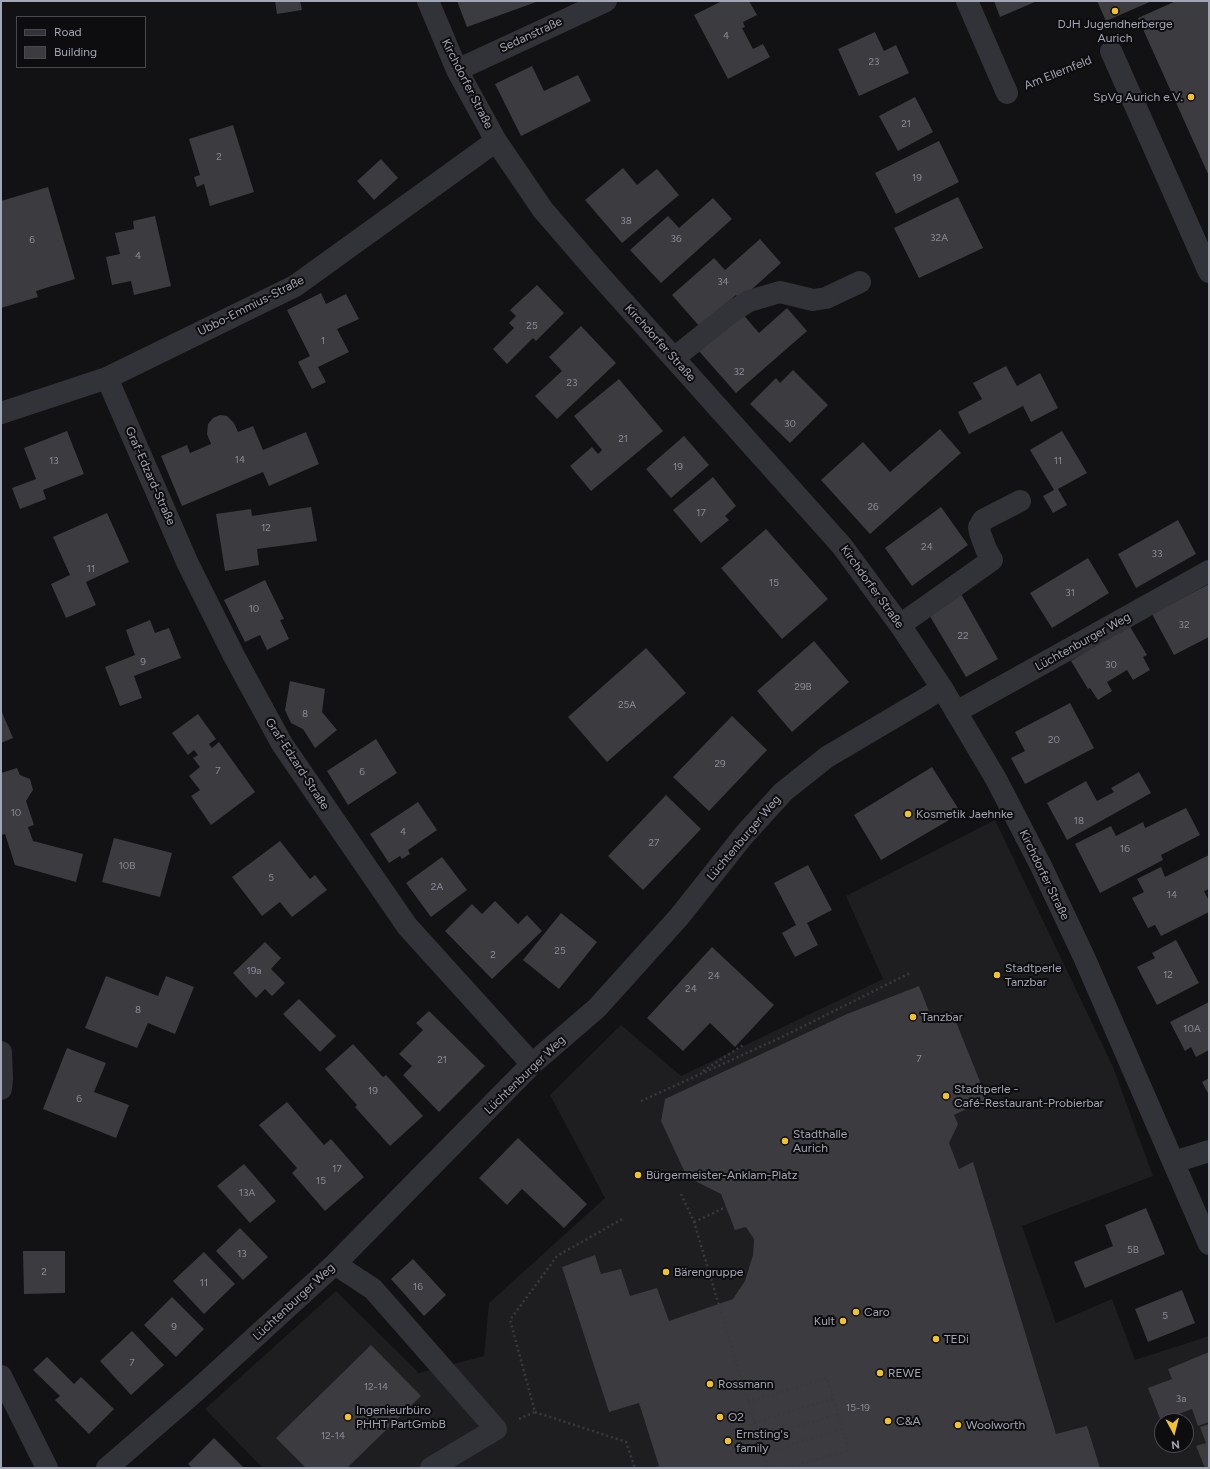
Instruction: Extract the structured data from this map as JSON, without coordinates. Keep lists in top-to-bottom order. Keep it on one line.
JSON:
{"streets":{"street":["Sedanstraße","Kirchdorfer Straße","Ubbo-Emmius-Straße","Graf-Edzard-Straße","Lüchtenburger Weg"],"path":["Am Ellernfeld"]},"crossings":[["Sedanstraße","Kirchdorfer Straße"],["Kirchdorfer Straße","Ubbo-Emmius-Straße"],["Kirchdorfer Straße","Lüchtenburger Weg"],["Ubbo-Emmius-Straße","Graf-Edzard-Straße"],["Graf-Edzard-Straße","Lüchtenburger Weg"]],"places":["DJH Jugendherberge Aurich","SpVg Aurich e.V.","Kosmetik Jaehnke","Stadtperle Tanzbar","Tanzbar","Stadtperle - Café-Restaurant-Probierbar","Stadthalle Aurich","Bürgermeister-Anklam-Platz","Bärengruppe","Caro","Kult","TEDi","REWE","Rossmann","Ingenieurbüro PHHT PartGmbB","O2","C&A","Woolworth","Ernsting's family"],"house_numbers":["4","23","21","2","19","38","32A","36","6","4","34","25","1","32","23","30","21","14","13","11","19","26","17","12","24","33","11","15","31","10","32","22","9","30","29B","25A","8","20","29","7","6","10","18","4","27","16","10B","5","2A","14","25","2","19a","12","24","24","8","10A","7","21","19","6","17","15","13A","5B","13","2","11","16","5","9","7","12-14","3a","15-19","12-14"],"legend":["Road","Building"],"north":"bottom"}
